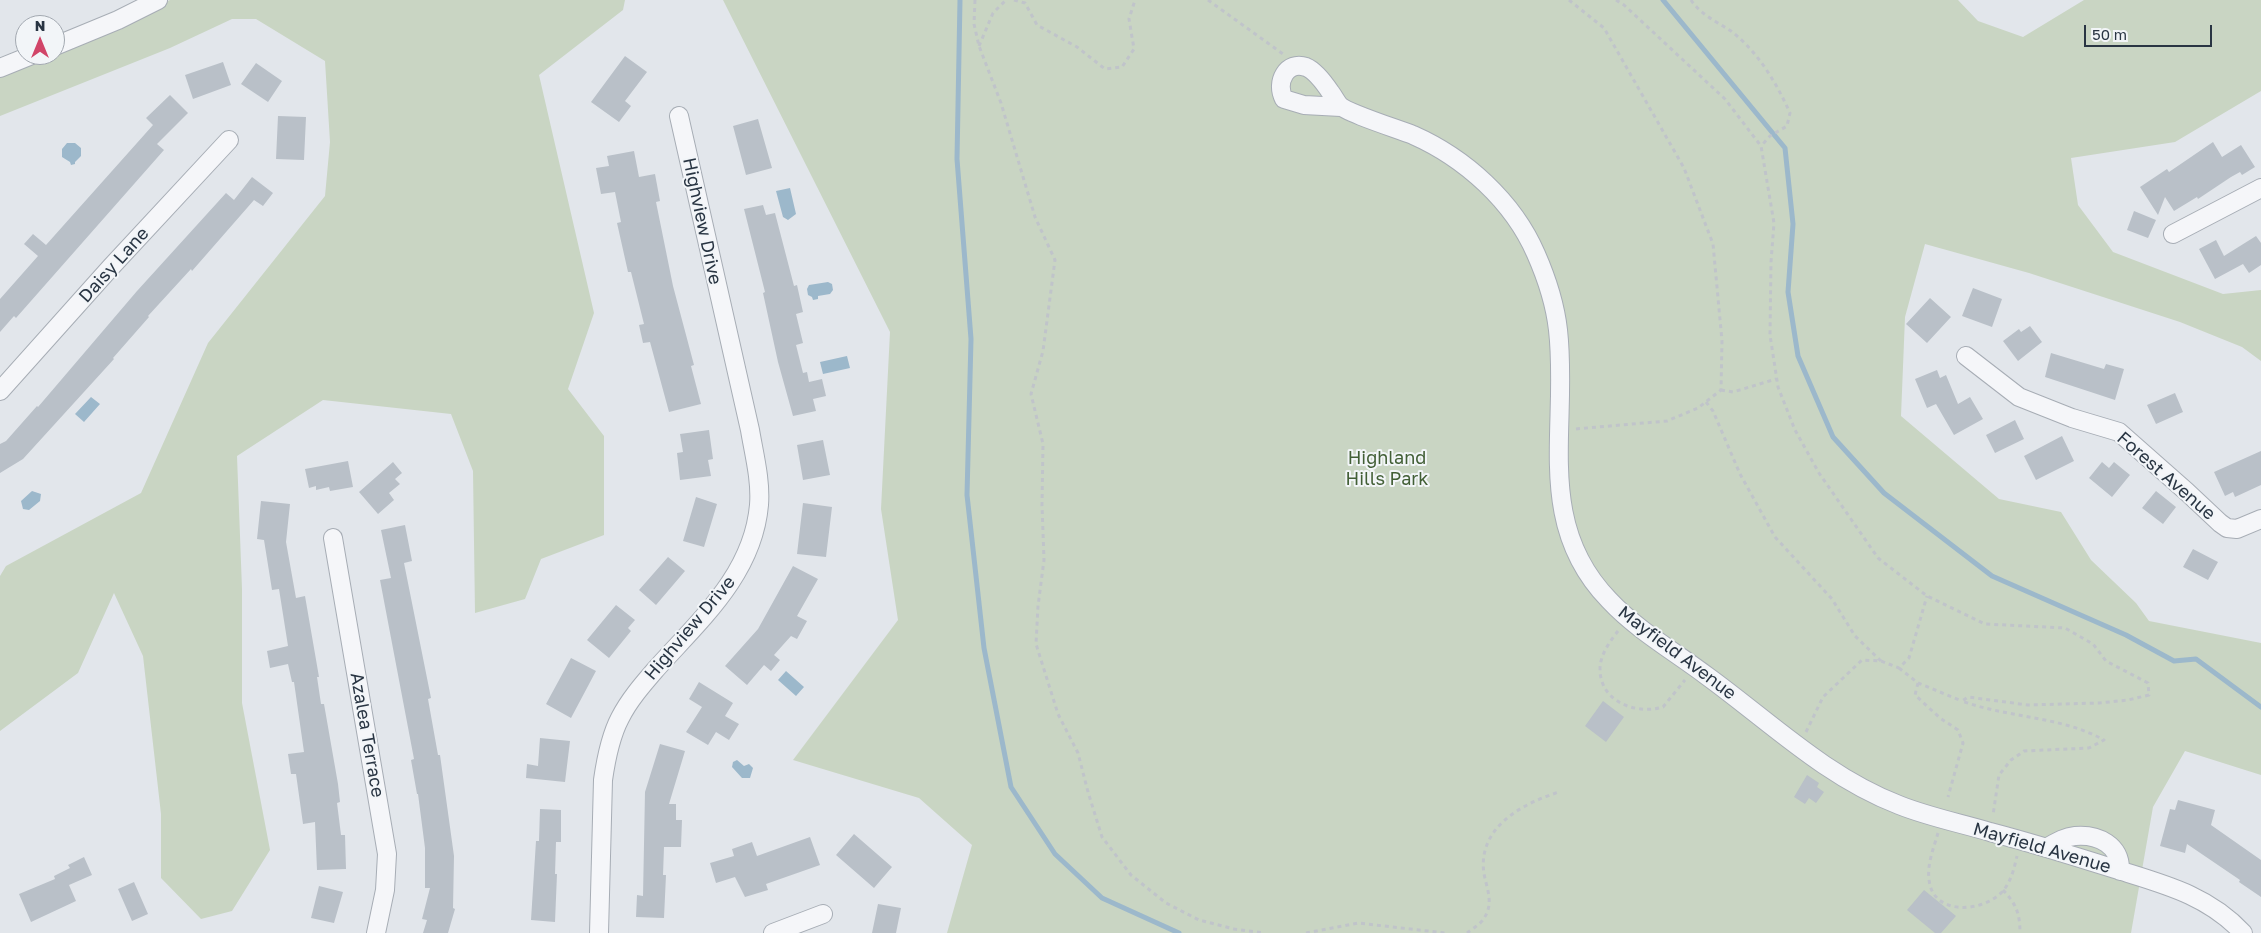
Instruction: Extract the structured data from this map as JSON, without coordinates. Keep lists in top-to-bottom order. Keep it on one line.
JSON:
{"streets":{"street":["Highview Drive","Daisy Lane","Forest Avenue","Mayfield Avenue","Azalea Terrace"]},"parks":["Highland Hills Park"],"scale_bar":"50 m","north":"top"}
